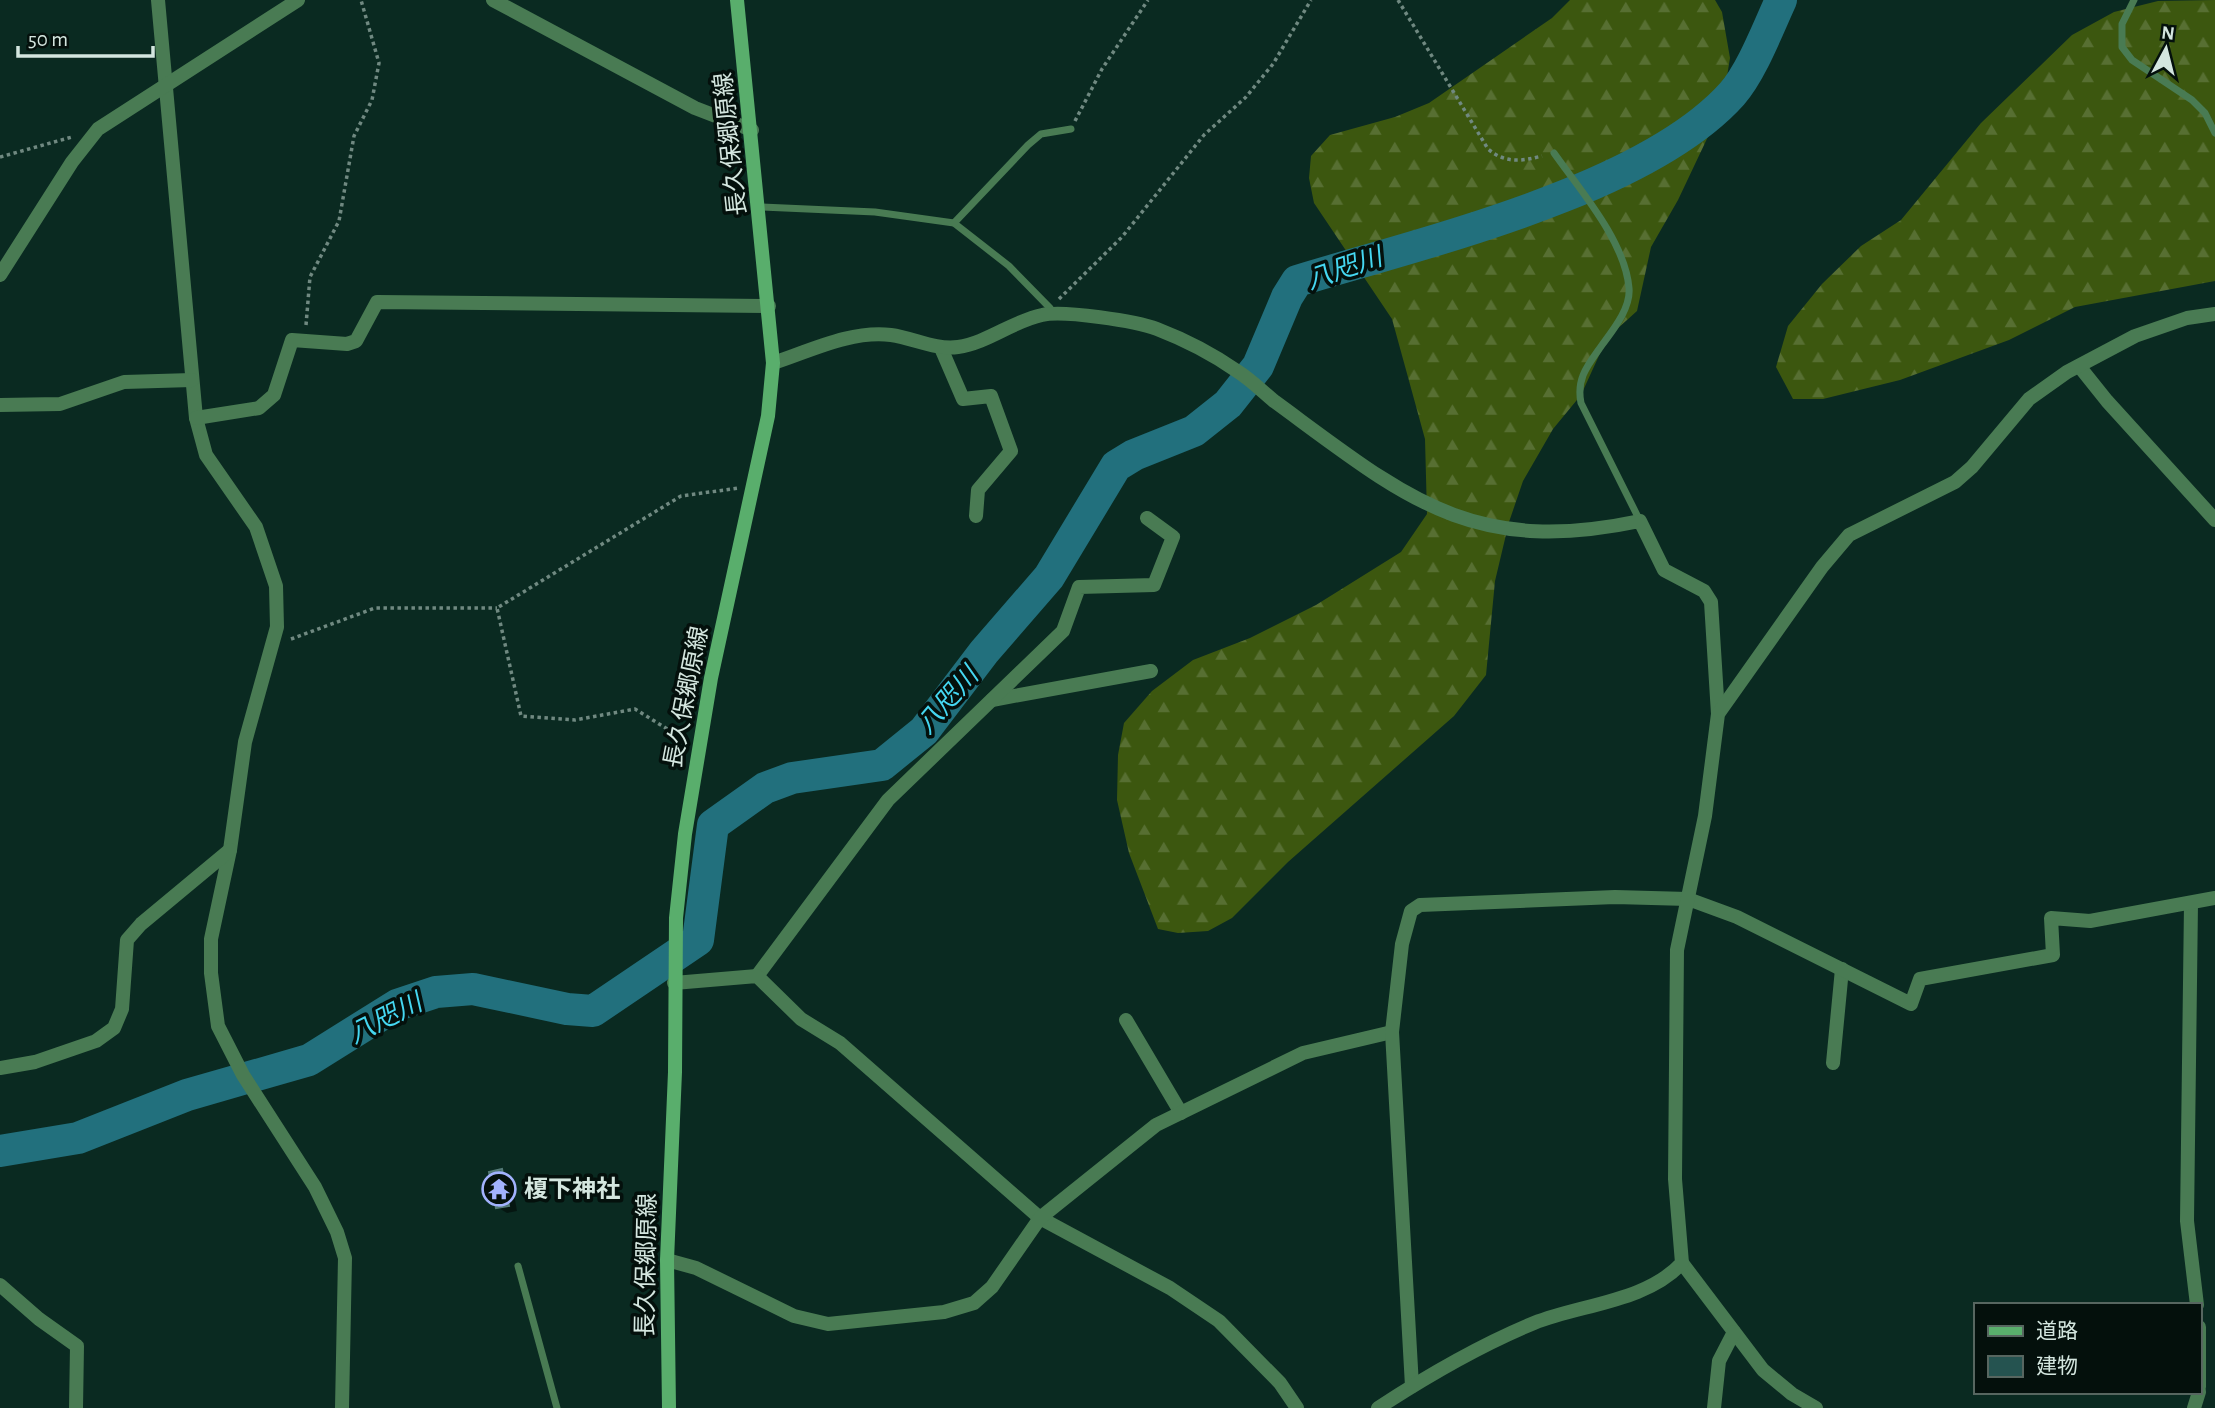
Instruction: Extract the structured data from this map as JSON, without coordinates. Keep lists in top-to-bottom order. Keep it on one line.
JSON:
{"streets":{"main road":["長久保郷原線"]},"water":["八咫川"],"places":{"temple":["榎下神社"]},"legend":["道路","建物"],"scale_bar":"50 m","north":"top"}
